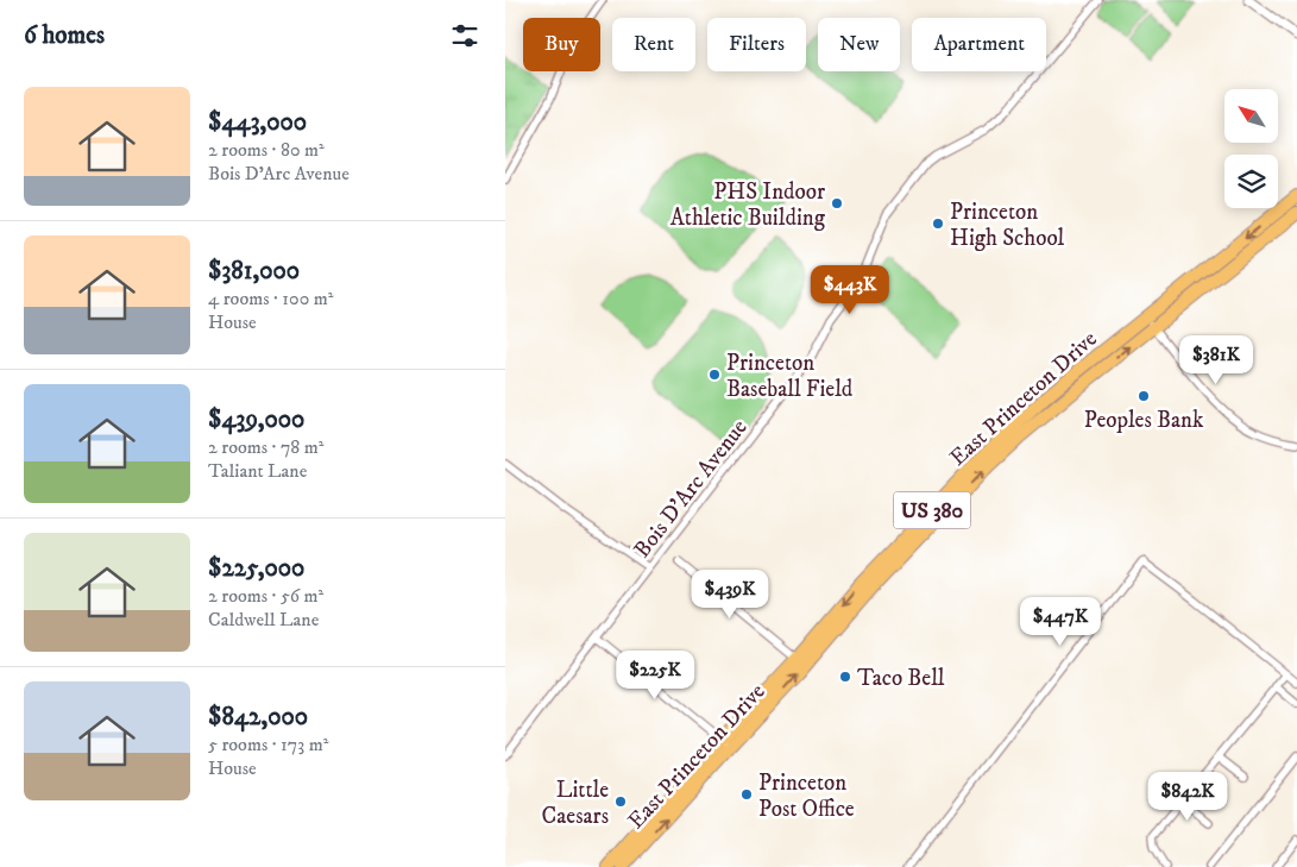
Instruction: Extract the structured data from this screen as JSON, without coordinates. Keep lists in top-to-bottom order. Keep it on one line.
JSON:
{"streets":{"highway":["East Princeton Drive","US 380"],"street":["Bois D'Arc Avenue"]},"places":["PHS Indoor Athletic Building","Princeton High School","Princeton Baseball Field","Peoples Bank","Taco Bell","Princeton Post Office","Little Caesars"],"north":"top left","page":{"heading":"6 homes","chip":["Buy","Rent","Filters","New","Apartment"],"list":[{"name":"$443,000","note":"2 rooms · 80 m² · Bois D'Arc Avenue"},{"name":"$381,000","note":"4 rooms · 100 m² · House"},{"name":"$439,000","note":"2 rooms · 78 m² · Taliant Lane"},{"name":"$225,000","note":"2 rooms · 56 m² · Caldwell Lane"},{"name":"$842,000","note":"5 rooms · 173 m² · House"}],"price":["$443K","$381K","$439K","$447K","$225K","$842K"]}}
